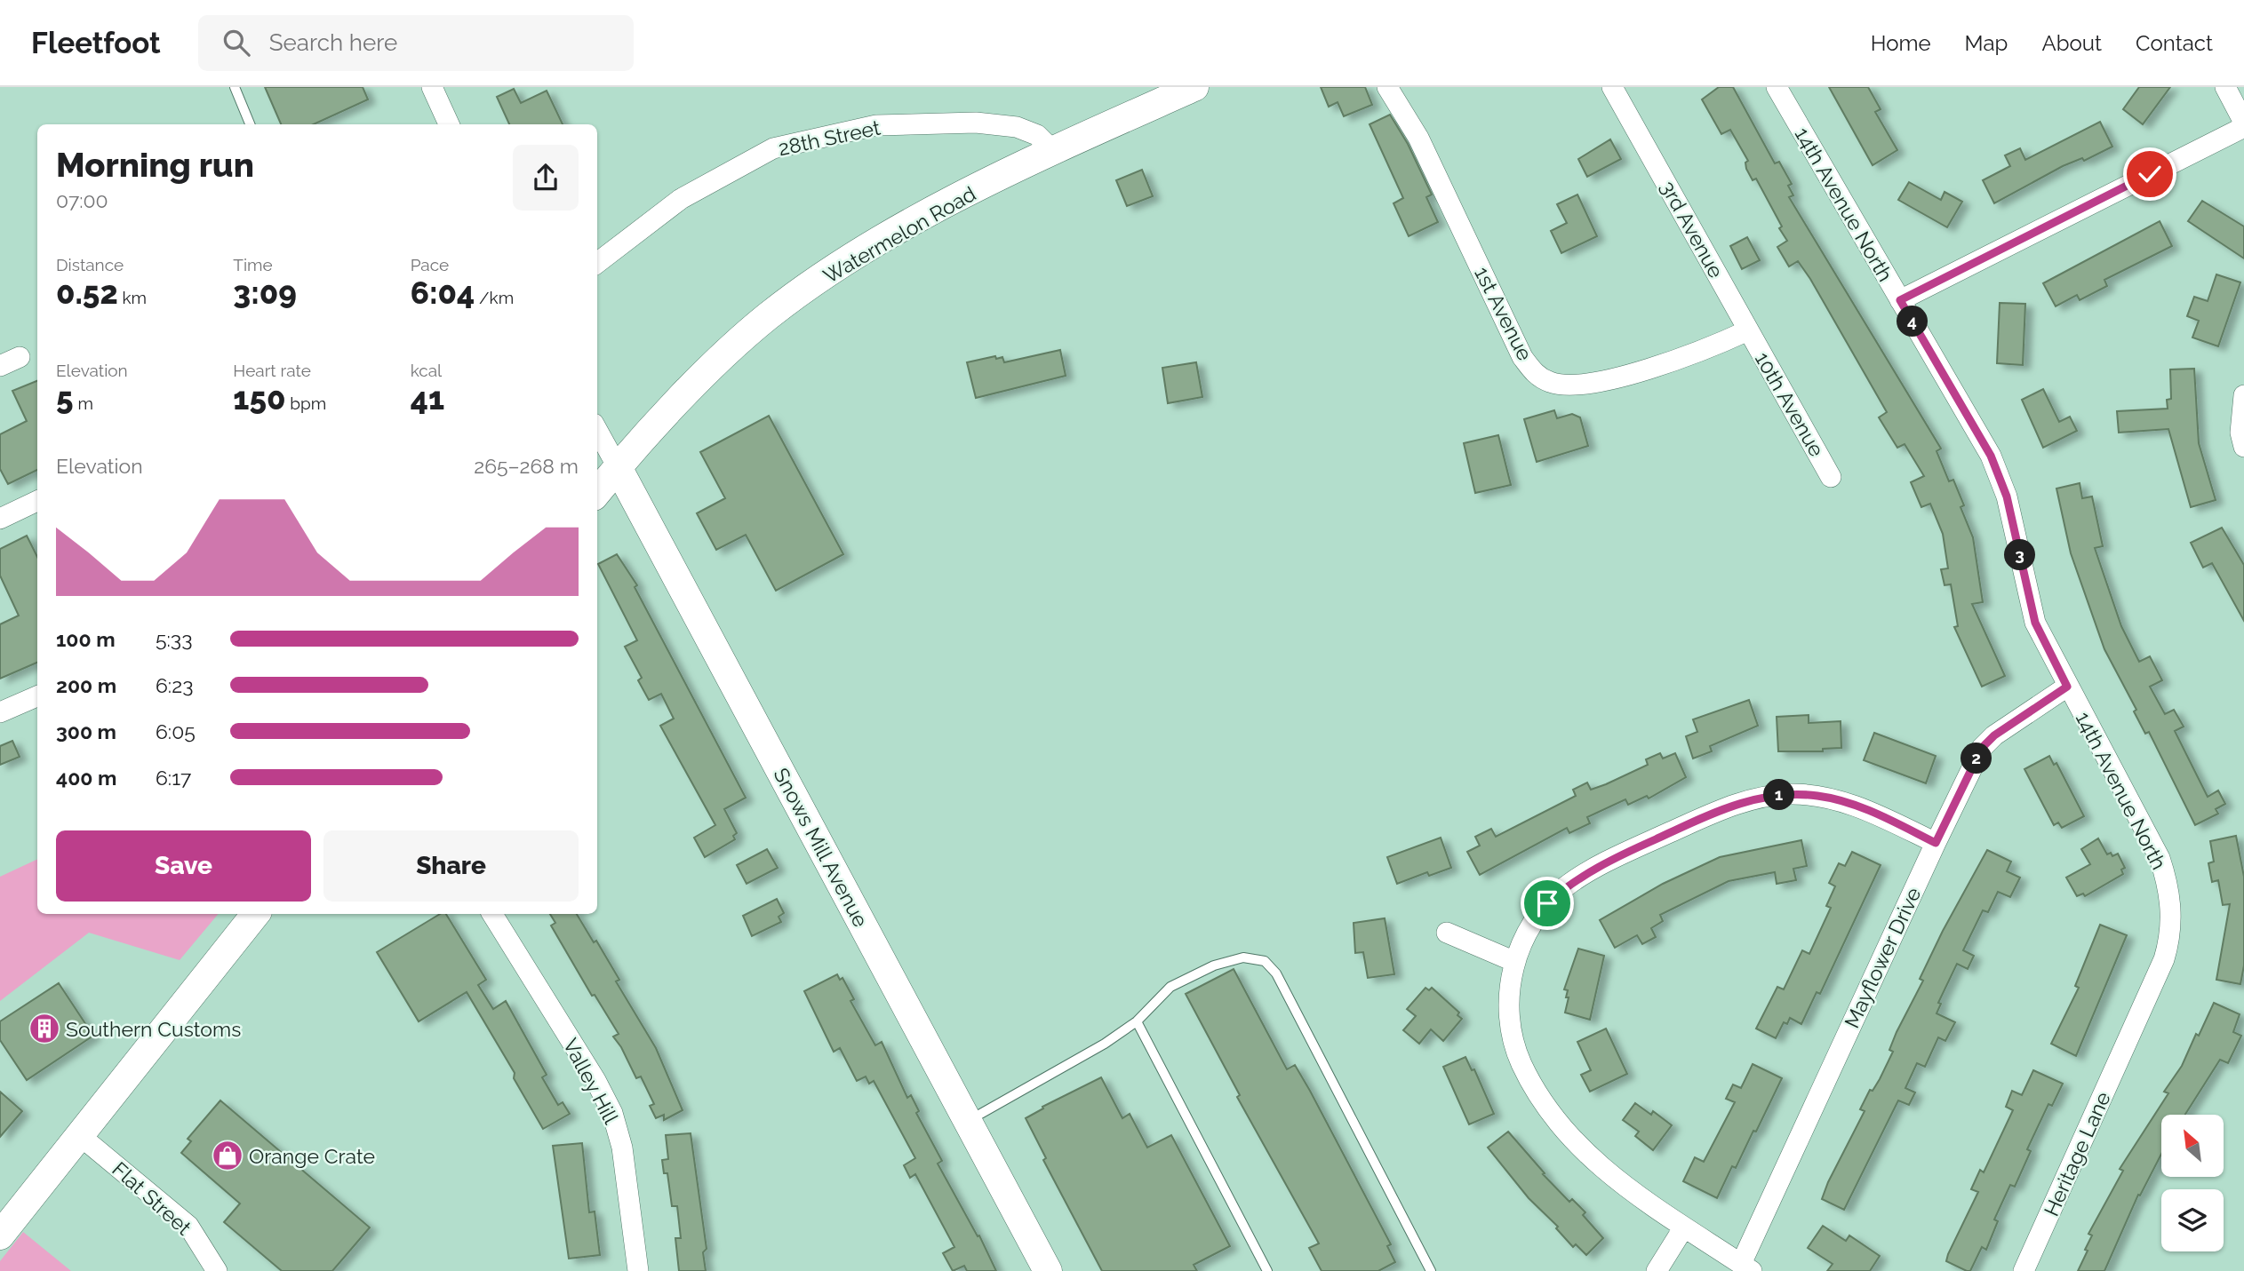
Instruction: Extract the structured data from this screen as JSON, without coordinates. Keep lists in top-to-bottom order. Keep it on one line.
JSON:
{"streets":{"main road":["Watermelon Road","Snows Mill Avenue"],"street":["28th Street","14th Avenue North","3rd Avenue","1st Avenue","10th Avenue","Mayflower Drive","Valley Hill","Heritage Lane","Flat Street"]},"crossings":[["28th Street","Watermelon Road"],["14th Avenue North","Mayflower Drive"],["14th Avenue North","Heritage Lane"],["3rd Avenue","1st Avenue"],["3rd Avenue","10th Avenue"],["Watermelon Road","Snows Mill Avenue"],["1st Avenue","10th Avenue"]],"places":{"building":["Southern Customs"],"shop":["Orange Crate"]},"north":"top left","page":{"header":"Fleetfoot","search":"Search here","nav":["Home","Map","About","Contact"],"heading":["Morning run","07:00"],"stats":[["Distance","0.52 km"],["Time","3:09"],["Pace","6:04 /km"],["Elevation","5 m"],["Heart rate","150 bpm"],["kcal","41"]],"pins":["4","3","2","1"],"chart":["Elevation","265–268 m"],"list":[{"name":"100 m","note":"5:33"},{"name":"200 m","note":"6:23"},{"name":"300 m","note":"6:05"},{"name":"400 m","note":"6:17"}],"buttons":["Save","Share"]}}
